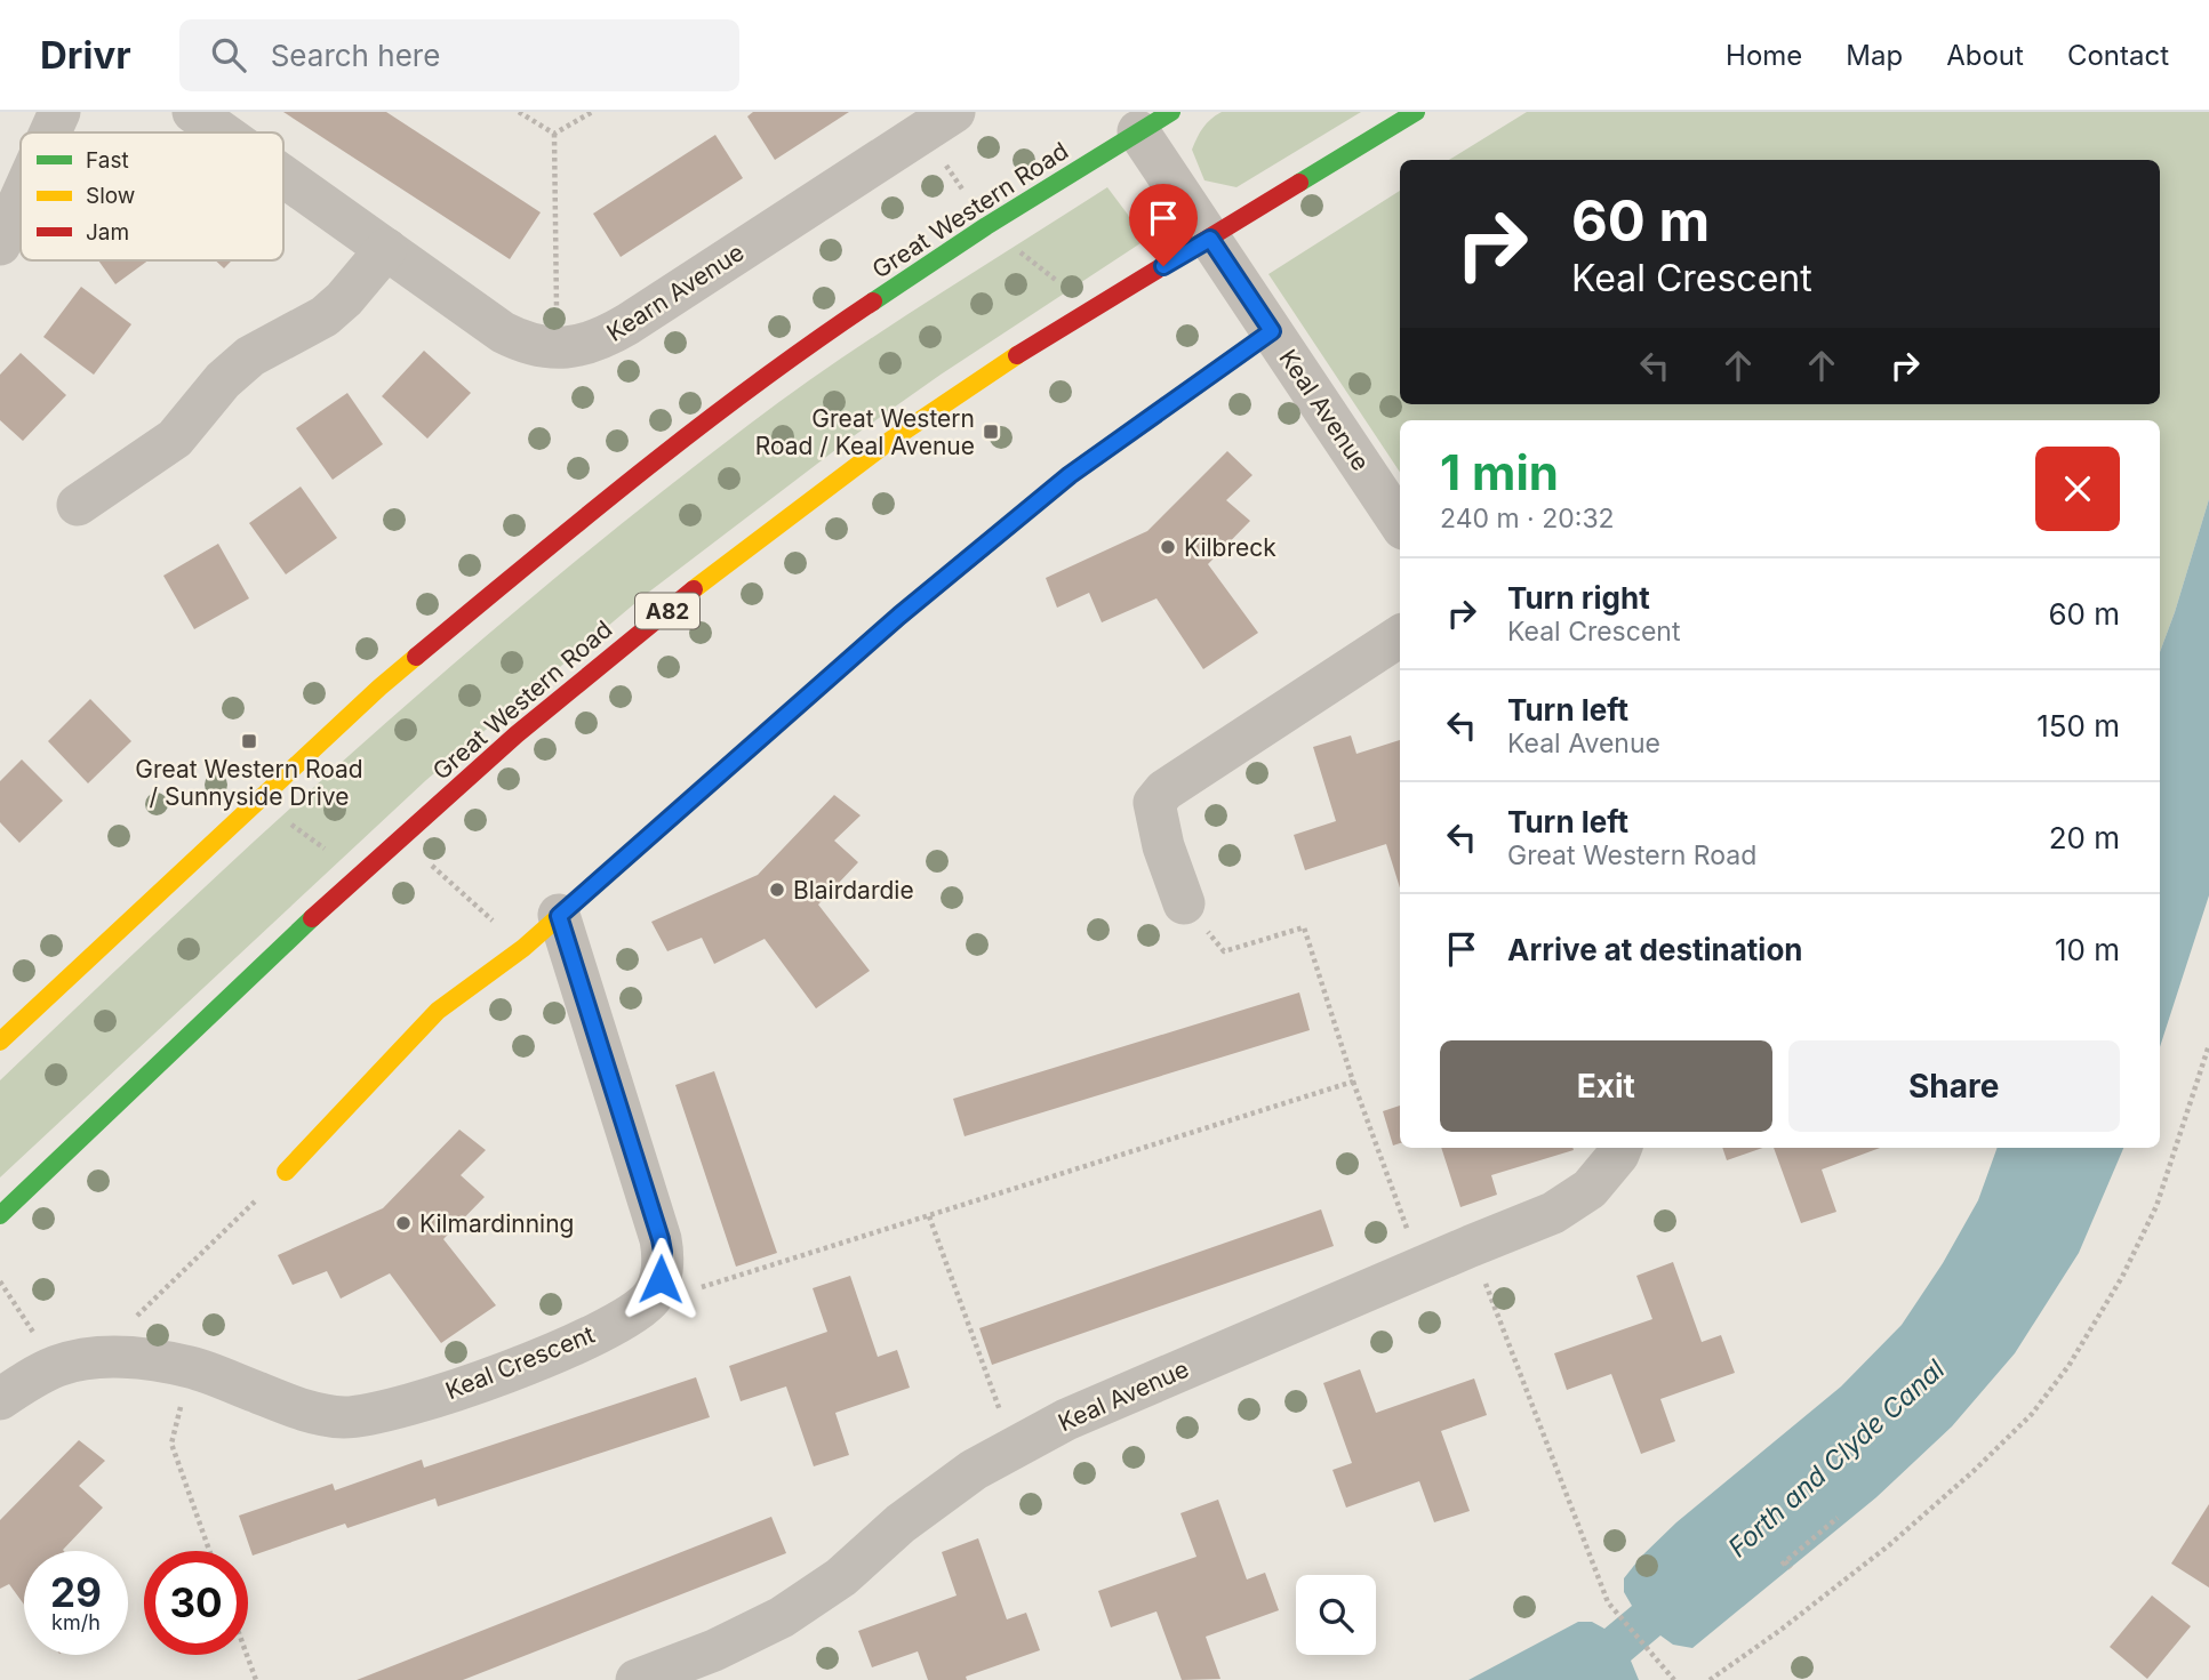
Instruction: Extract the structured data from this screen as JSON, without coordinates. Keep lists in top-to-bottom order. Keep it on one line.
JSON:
{"streets":{"main road":["Great Western Road","A82"],"street":["Kearn Avenue","Keal Avenue","Keal Crescent"]},"crossings":[["Great Western Road","Keal Avenue"]],"water":["Forth and Clyde Canal"],"places":{"transit":["Great Western Road / Keal Avenue","Great Western Road / Sunnyside Drive"],"other":["Kilbreck","Blairdardie","Kilmardinning"]},"legend":["Fast","Slow","Jam"],"page":{"header":"Drivr","search":"Search here","nav":["Home","Map","About","Contact"],"turn":["60 m","Keal Crescent"],"heading":["1 min","240 m · 20:32"],"list":[{"name":"Turn right","note":"Keal Crescent","value":"60 m"},{"name":"Turn left","note":"Keal Avenue","value":"150 m"},{"name":"Turn left","note":"Great Western Road","value":"20 m"},{"name":"Arrive at destination","value":"10 m"}],"buttons":["Exit","Share"],"speed":"29 km/h","limit":"30"}}
